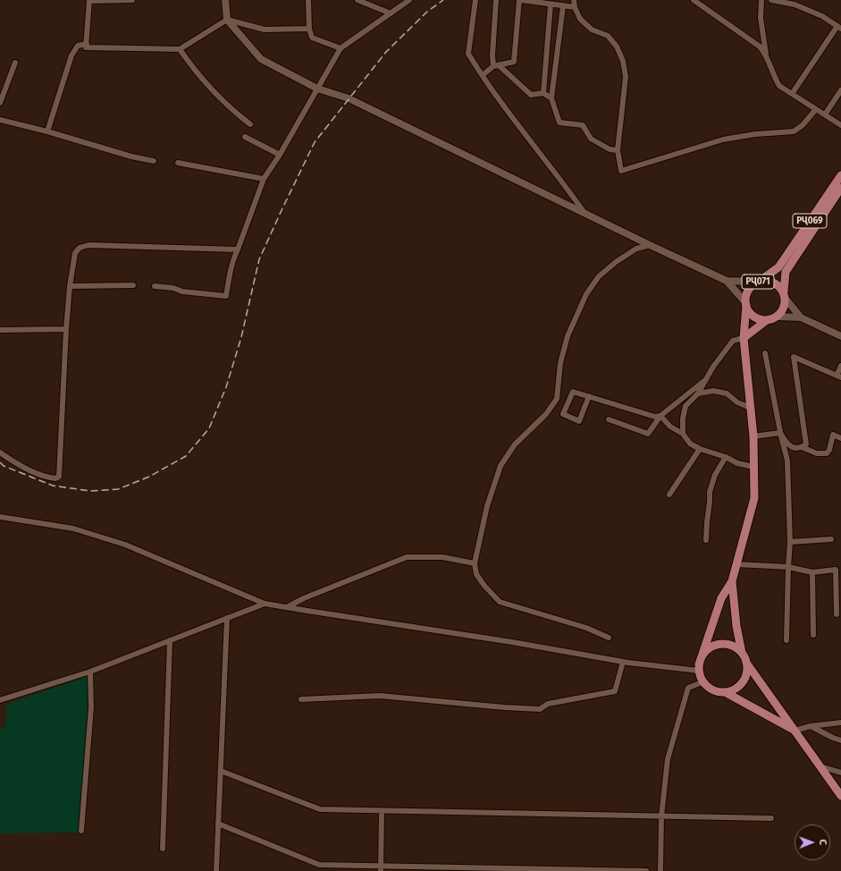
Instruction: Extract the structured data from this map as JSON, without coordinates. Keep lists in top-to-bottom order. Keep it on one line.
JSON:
{"streets":{"main road":["РҶ069","РҶ071"]},"crossings":[["РҶ069","РҶ071"]],"north":"right"}
